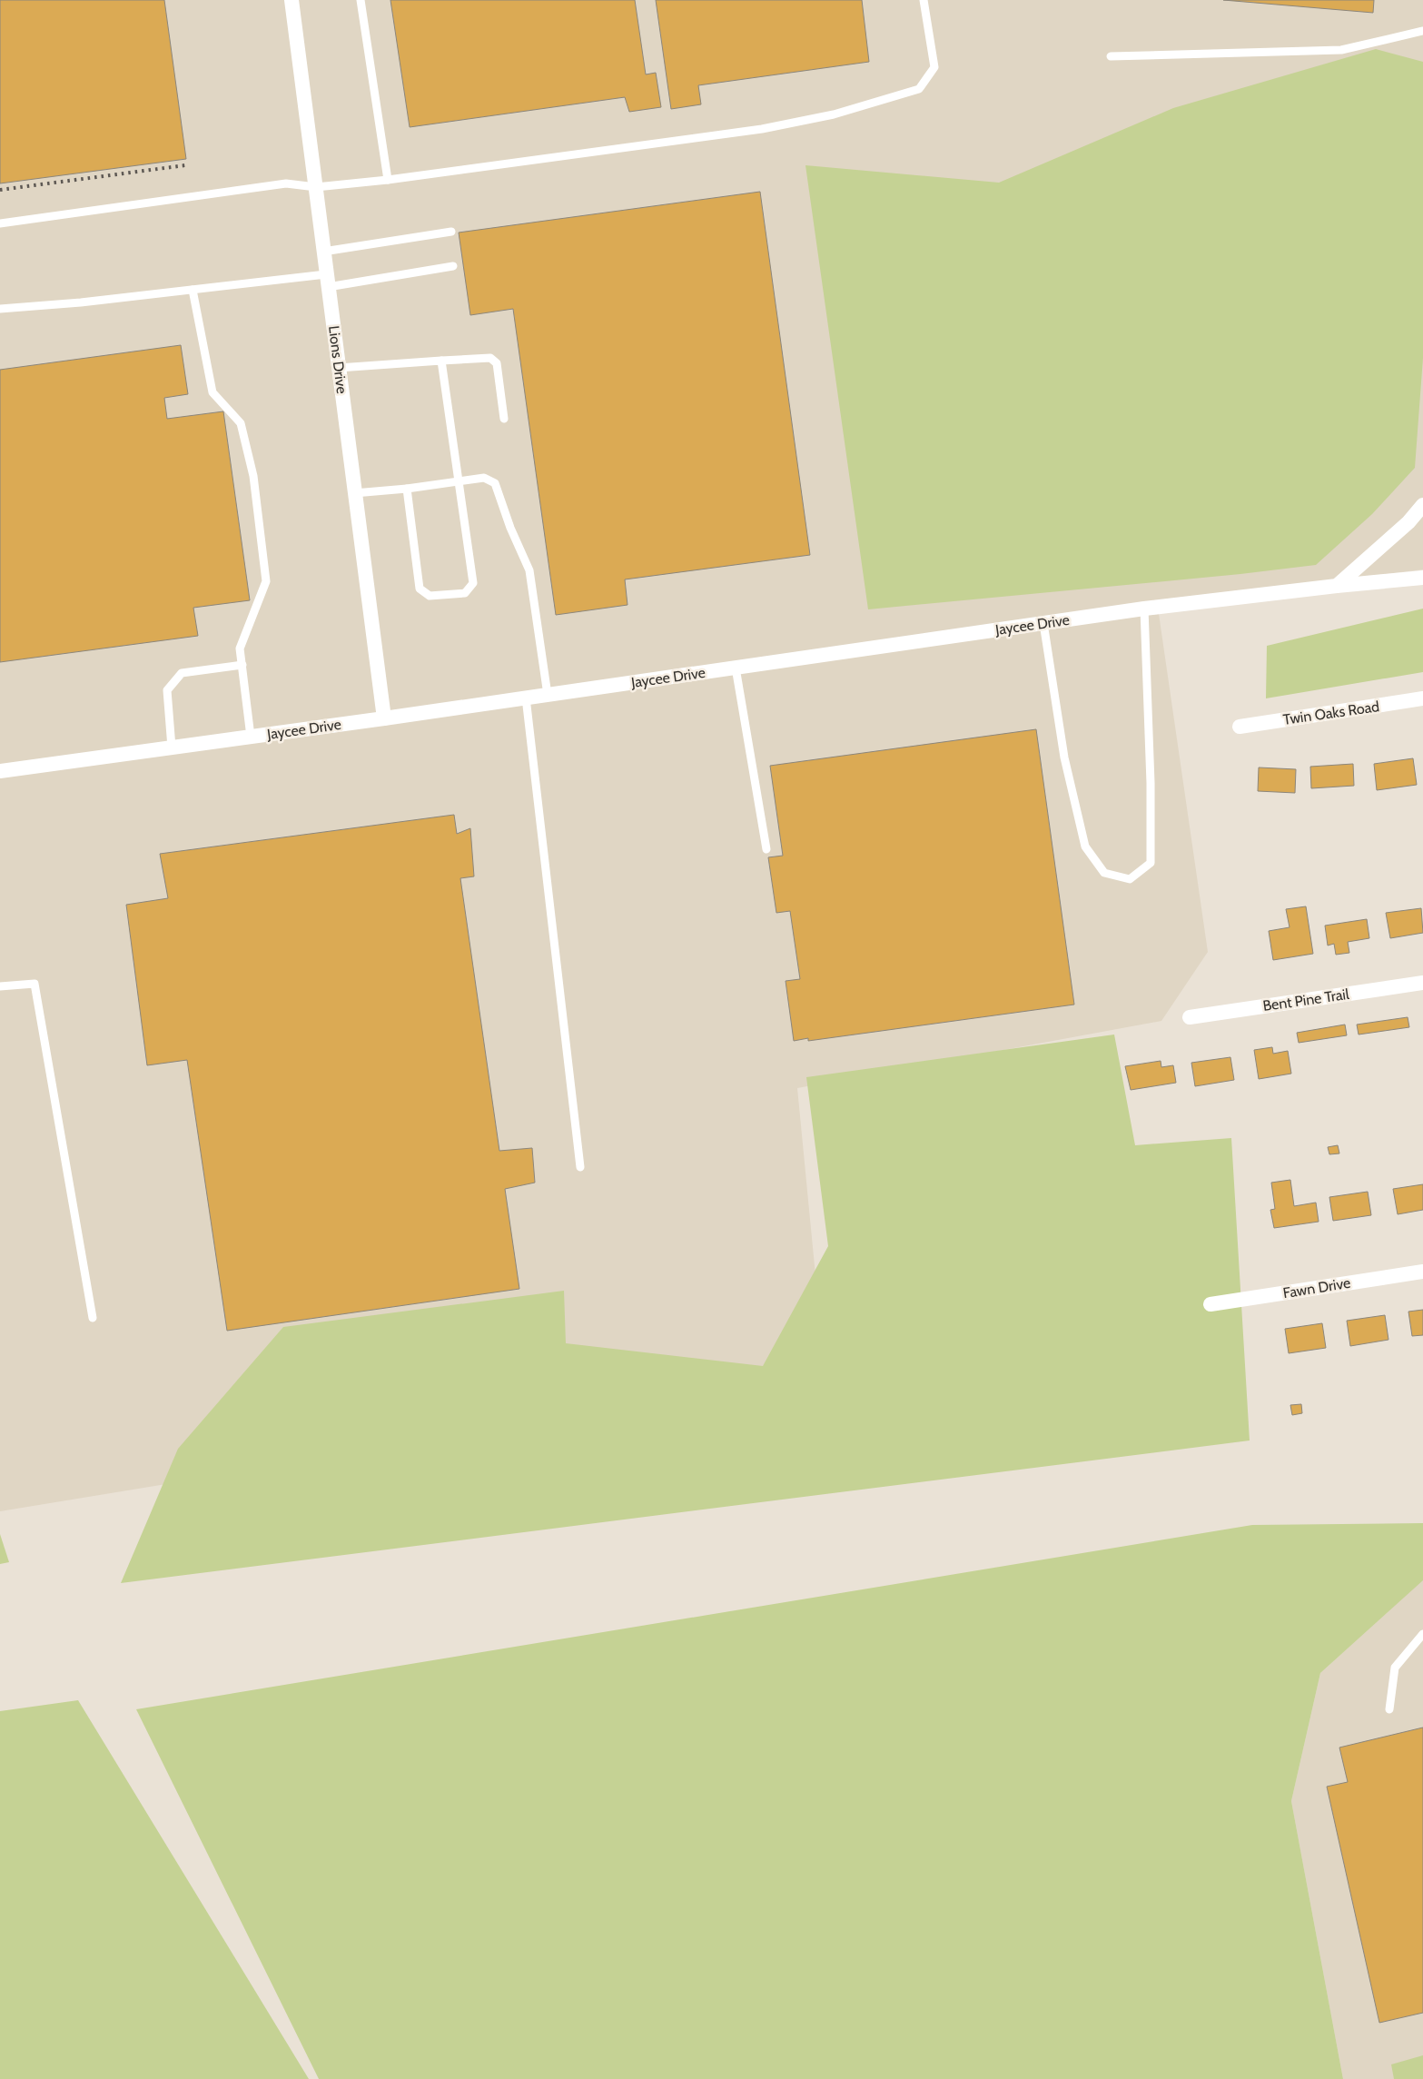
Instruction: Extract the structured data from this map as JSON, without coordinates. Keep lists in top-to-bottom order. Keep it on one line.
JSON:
{"streets":{"street":["Lions Drive","Jaycee Drive","Twin Oaks Road","Bent Pine Trail","Fawn Drive"]},"crossings":[["Lions Drive","Jaycee Drive"]]}
